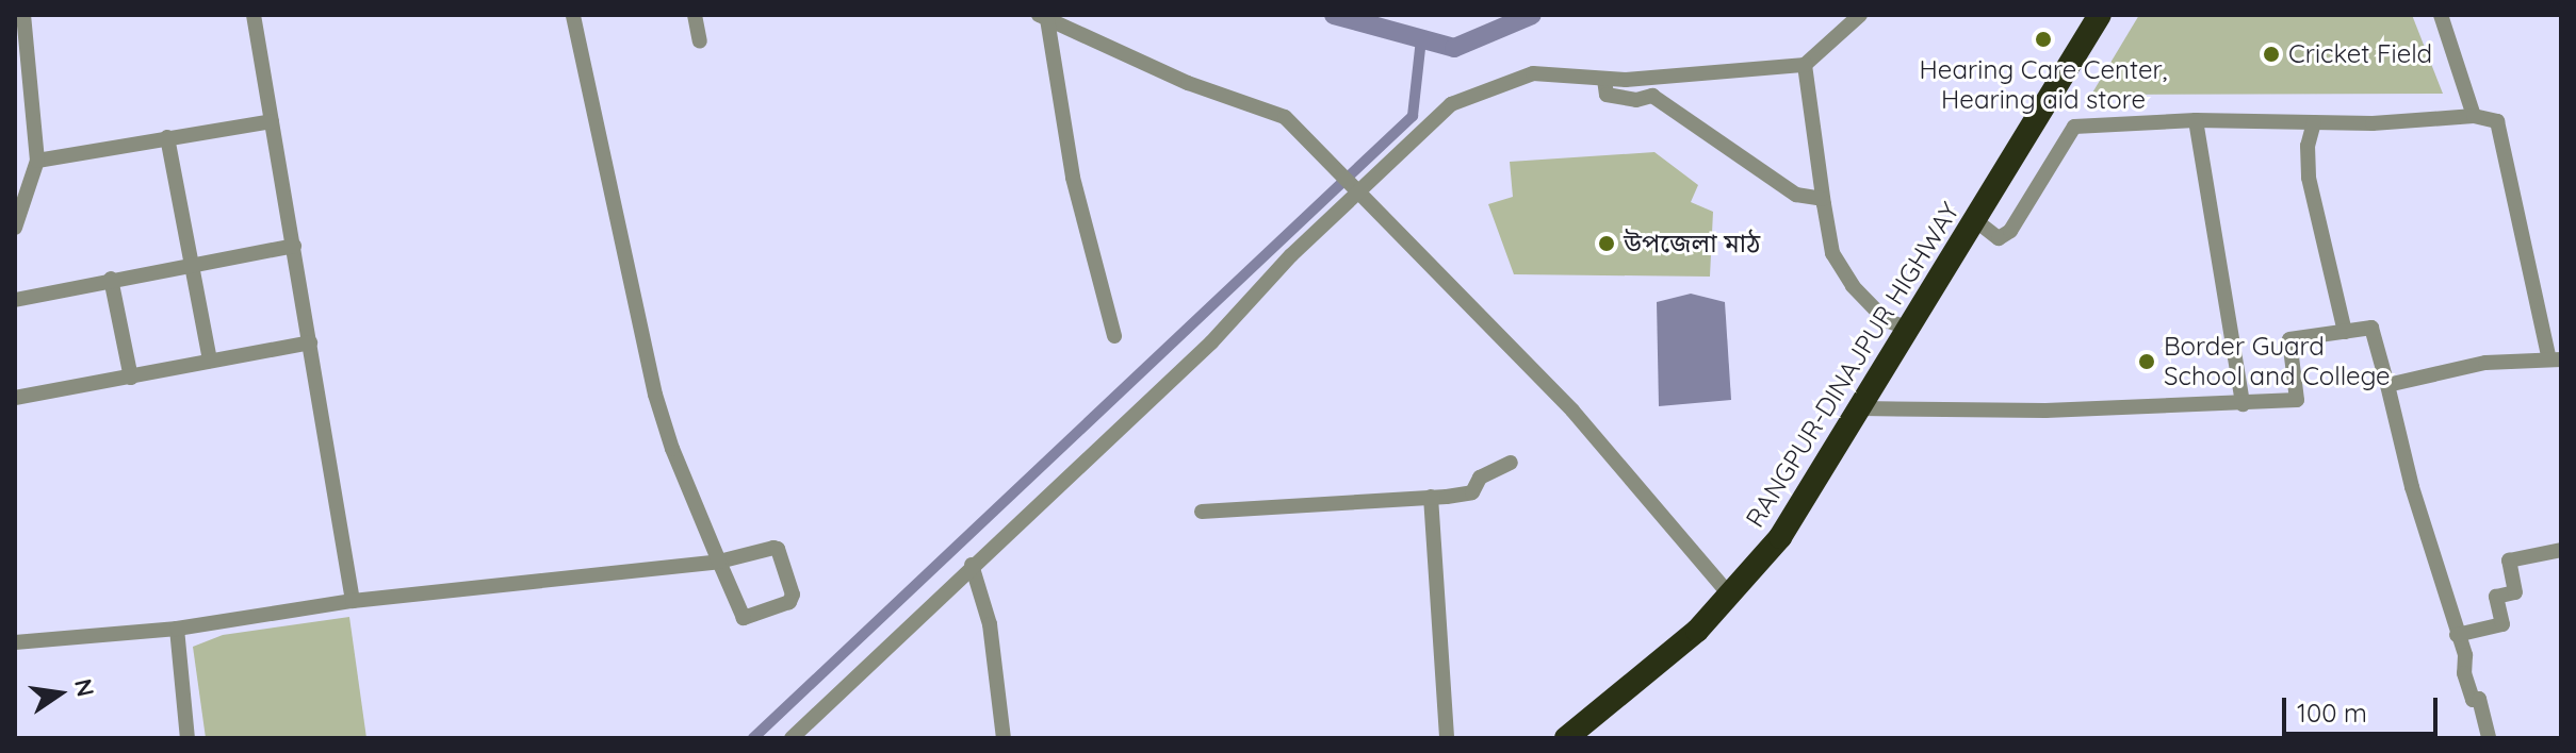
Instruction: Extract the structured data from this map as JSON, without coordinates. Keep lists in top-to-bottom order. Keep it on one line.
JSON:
{"streets":{"highway":["RANGPUR-DINAJPUR HIGHWAY"]},"places":["Hearing Care Center, Hearing aid store","Cricket Field","উপজেলা মাঠ","Border Guard School and College"],"scale_bar":"100 m","north":"right"}
